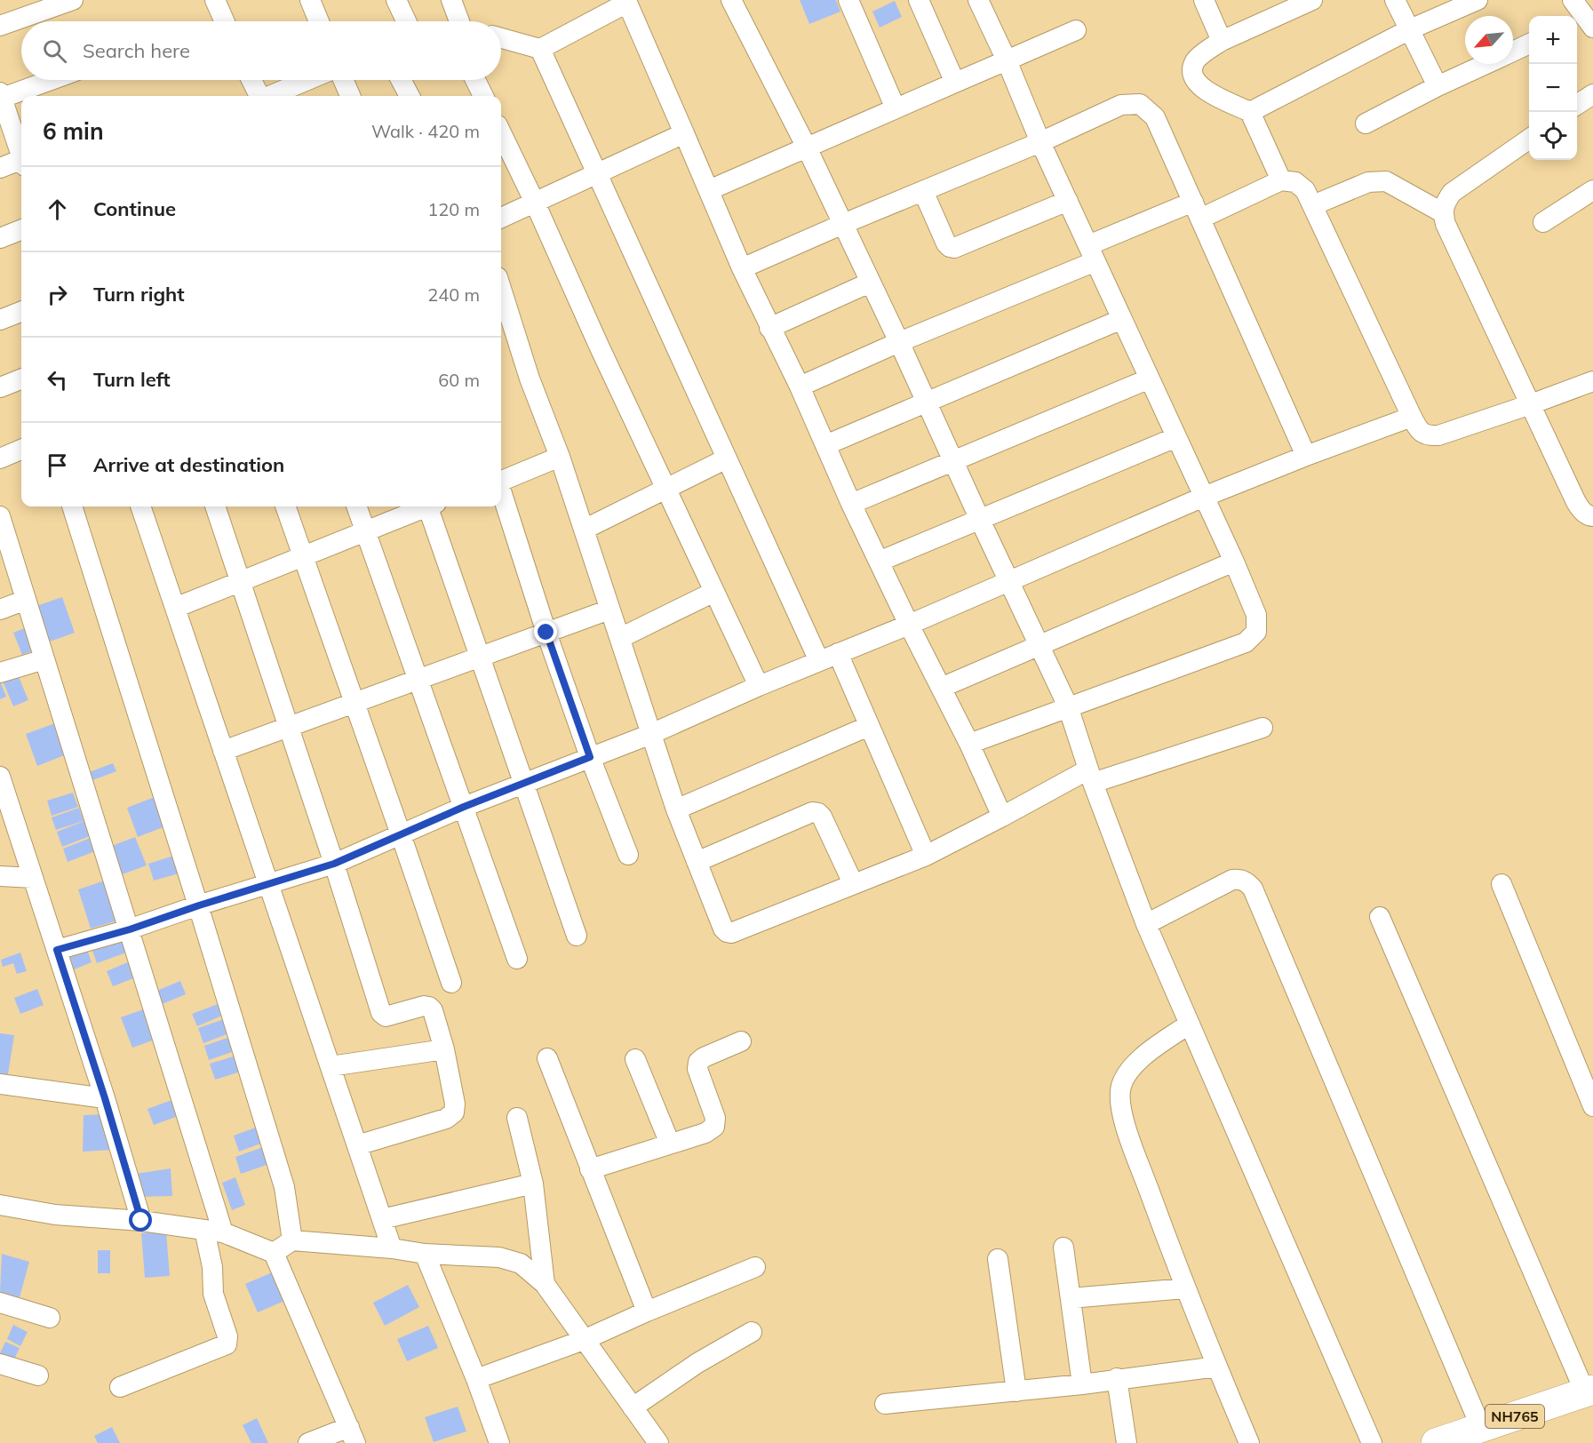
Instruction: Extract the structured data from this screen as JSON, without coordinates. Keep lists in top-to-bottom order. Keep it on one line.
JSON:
{"streets":{"highway":["NH765"]},"north":"bottom left","page":{"map_buttons":["+","−"],"search":"Search here","heading":["6 min","Walk · 420 m"],"list":[["Continue","120 m"],["Turn right","240 m"],["Turn left","60 m"],"Arrive at destination"]}}
